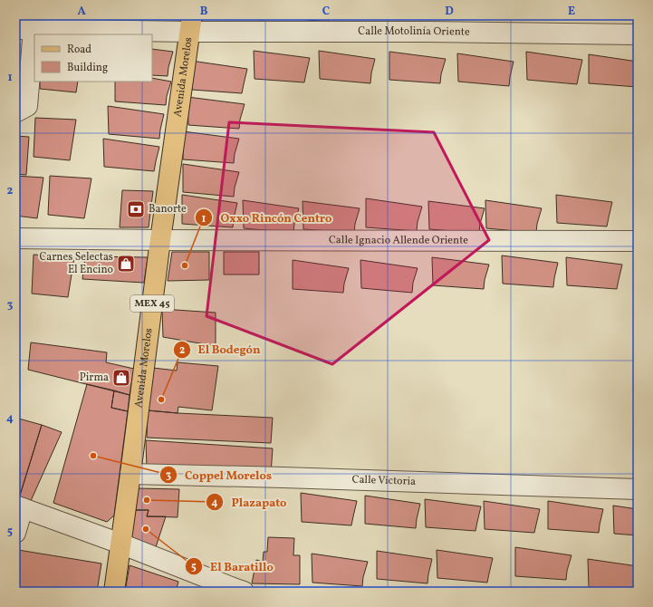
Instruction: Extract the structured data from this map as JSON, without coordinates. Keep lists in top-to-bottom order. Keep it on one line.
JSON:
{"streets":{"main road":["Avenida Morelos","MEX 45"],"street":["Calle Motolinía Oriente","Calle Ignacio Allende Oriente","Calle Victoria"]},"crossings":[["Calle Motolinía Oriente","Avenida Morelos"],["Avenida Morelos","Calle Ignacio Allende Oriente"],["Avenida Morelos","Calle Victoria"]],"places":{"bank":["Banorte"],"shop":["Carnes Selectas El Encino","Pirma"],"other":["Oxxo Rincón Centro","El Bodegón","Coppel Morelos","Plazapato","El Baratillo"]},"legend":["Road","Building"],"grid":{"columns":["A","B","C","D","E"],"rows":["1","2","3","4","5"]}}
